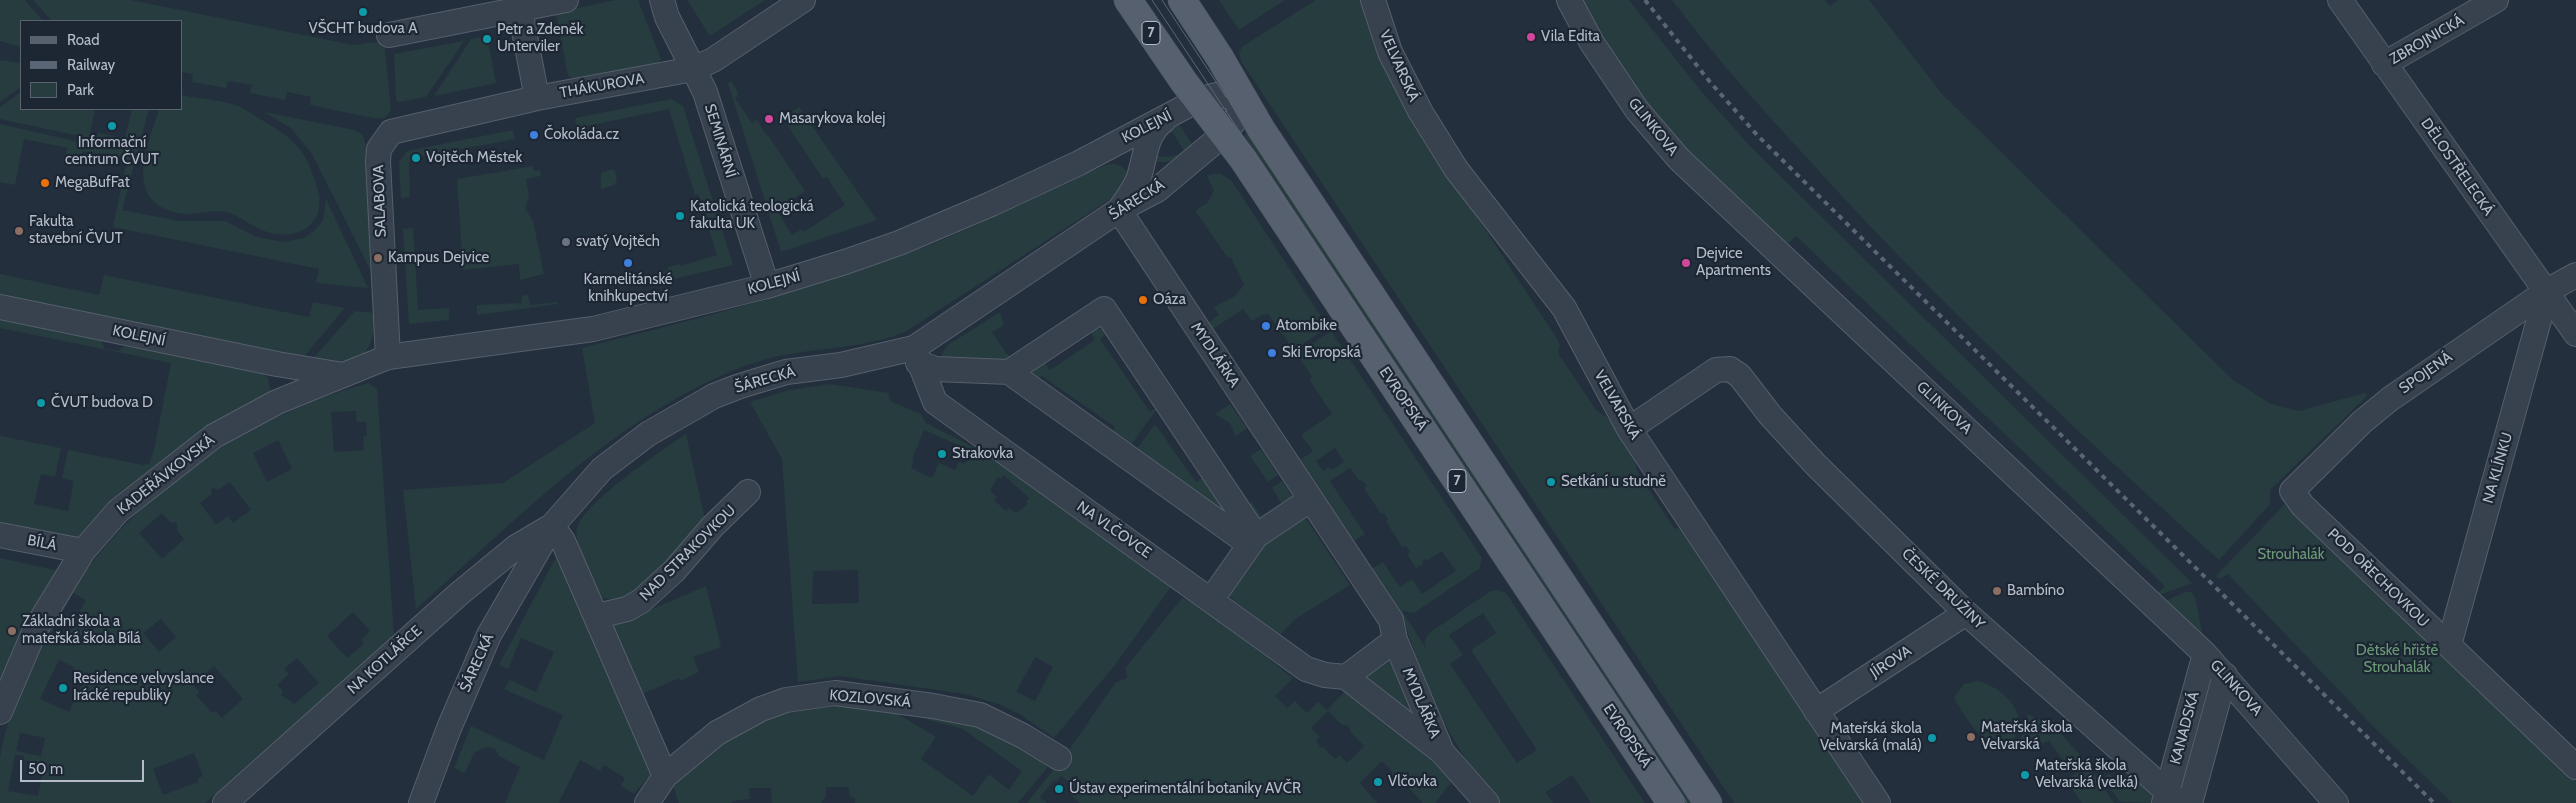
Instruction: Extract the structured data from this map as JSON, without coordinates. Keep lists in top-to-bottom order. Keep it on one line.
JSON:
{"streets":{"main road":["7","EVROPSKÁ"],"street":["ZBROJNICKÁ","VELVARSKÁ","THÁKUROVA","KOLEJNÍ","GLINKOVA","SEMINÁRNÍ","DĚLOSTŘELECKÁ","ŠÁRECKÁ","SALABOVA","MYDLÁŘKA","SPOJENÁ","NA KLÍNKU","KADEŘÁVKOVSKÁ","NA VLČOVCE","BÍLÁ","NAD STRAKOVKOU","POD OŘECHOVKOU","ČESKÉ DRUŽINY","NA KOTLÁŘCE","JÍROVA","KOZLOVSKÁ","KANADSKÁ"]},"crossings":[["ZBROJNICKÁ","DĚLOSTŘELECKÁ"],["VELVARSKÁ","ČESKÉ DRUŽINY"],["VELVARSKÁ","JÍROVA"],["THÁKUROVA","SEMINÁRNÍ"],["THÁKUROVA","SALABOVA"],["KOLEJNÍ","SEMINÁRNÍ"],["KOLEJNÍ","ŠÁRECKÁ"],["KOLEJNÍ","SALABOVA"],["KOLEJNÍ","EVROPSKÁ"],["KOLEJNÍ","KADEŘÁVKOVSKÁ"],["GLINKOVA","KANADSKÁ"],["DĚLOSTŘELECKÁ","SPOJENÁ"],["DĚLOSTŘELECKÁ","NA KLÍNKU"],["ŠÁRECKÁ","MYDLÁŘKA"],["ŠÁRECKÁ","EVROPSKÁ"],["ŠÁRECKÁ","NA VLČOVCE"],["ŠÁRECKÁ","NA KOTLÁŘCE"],["SPOJENÁ","NA KLÍNKU"],["SPOJENÁ","POD OŘECHOVKOU"],["NA KLÍNKU","POD OŘECHOVKOU"],["KADEŘÁVKOVSKÁ","BÍLÁ"],["ČESKÉ DRUŽINY","JÍROVA"],["ČESKÉ DRUŽINY","KANADSKÁ"]],"parks":["Strouhalák","Dětské hřiště Strouhalák"],"places":["VŠCHT budova A","Vila Edita","Petr a Zdeněk Unterviler","Masarykova kolej","Informační centrum ČVUT","Čokoláda.cz","Vojtěch Městek","MegaBufFat","Katolická teologická fakulta UK","Fakulta stavební ČVUT","svatý Vojtěch","Kampus Dejvice","Karmelitánské knihkupectví","Dejvice Apartments","Oáza","Atombike","Ski Evropská","ČVUT budova D","Strakovka","Setkání u studně","Bambíno","Základní škola a mateřská škola Bílá","Residence velvyslance Irácké republiky","Mateřská škola Velvarská","Mateřská škola Velvarská (malá)","Mateřská škola Velvarská (velká)","Vlčovka","Ústav experimentální botaniky AVČR"],"legend":["Road","Railway","Park"],"scale_bar":"50 m"}
